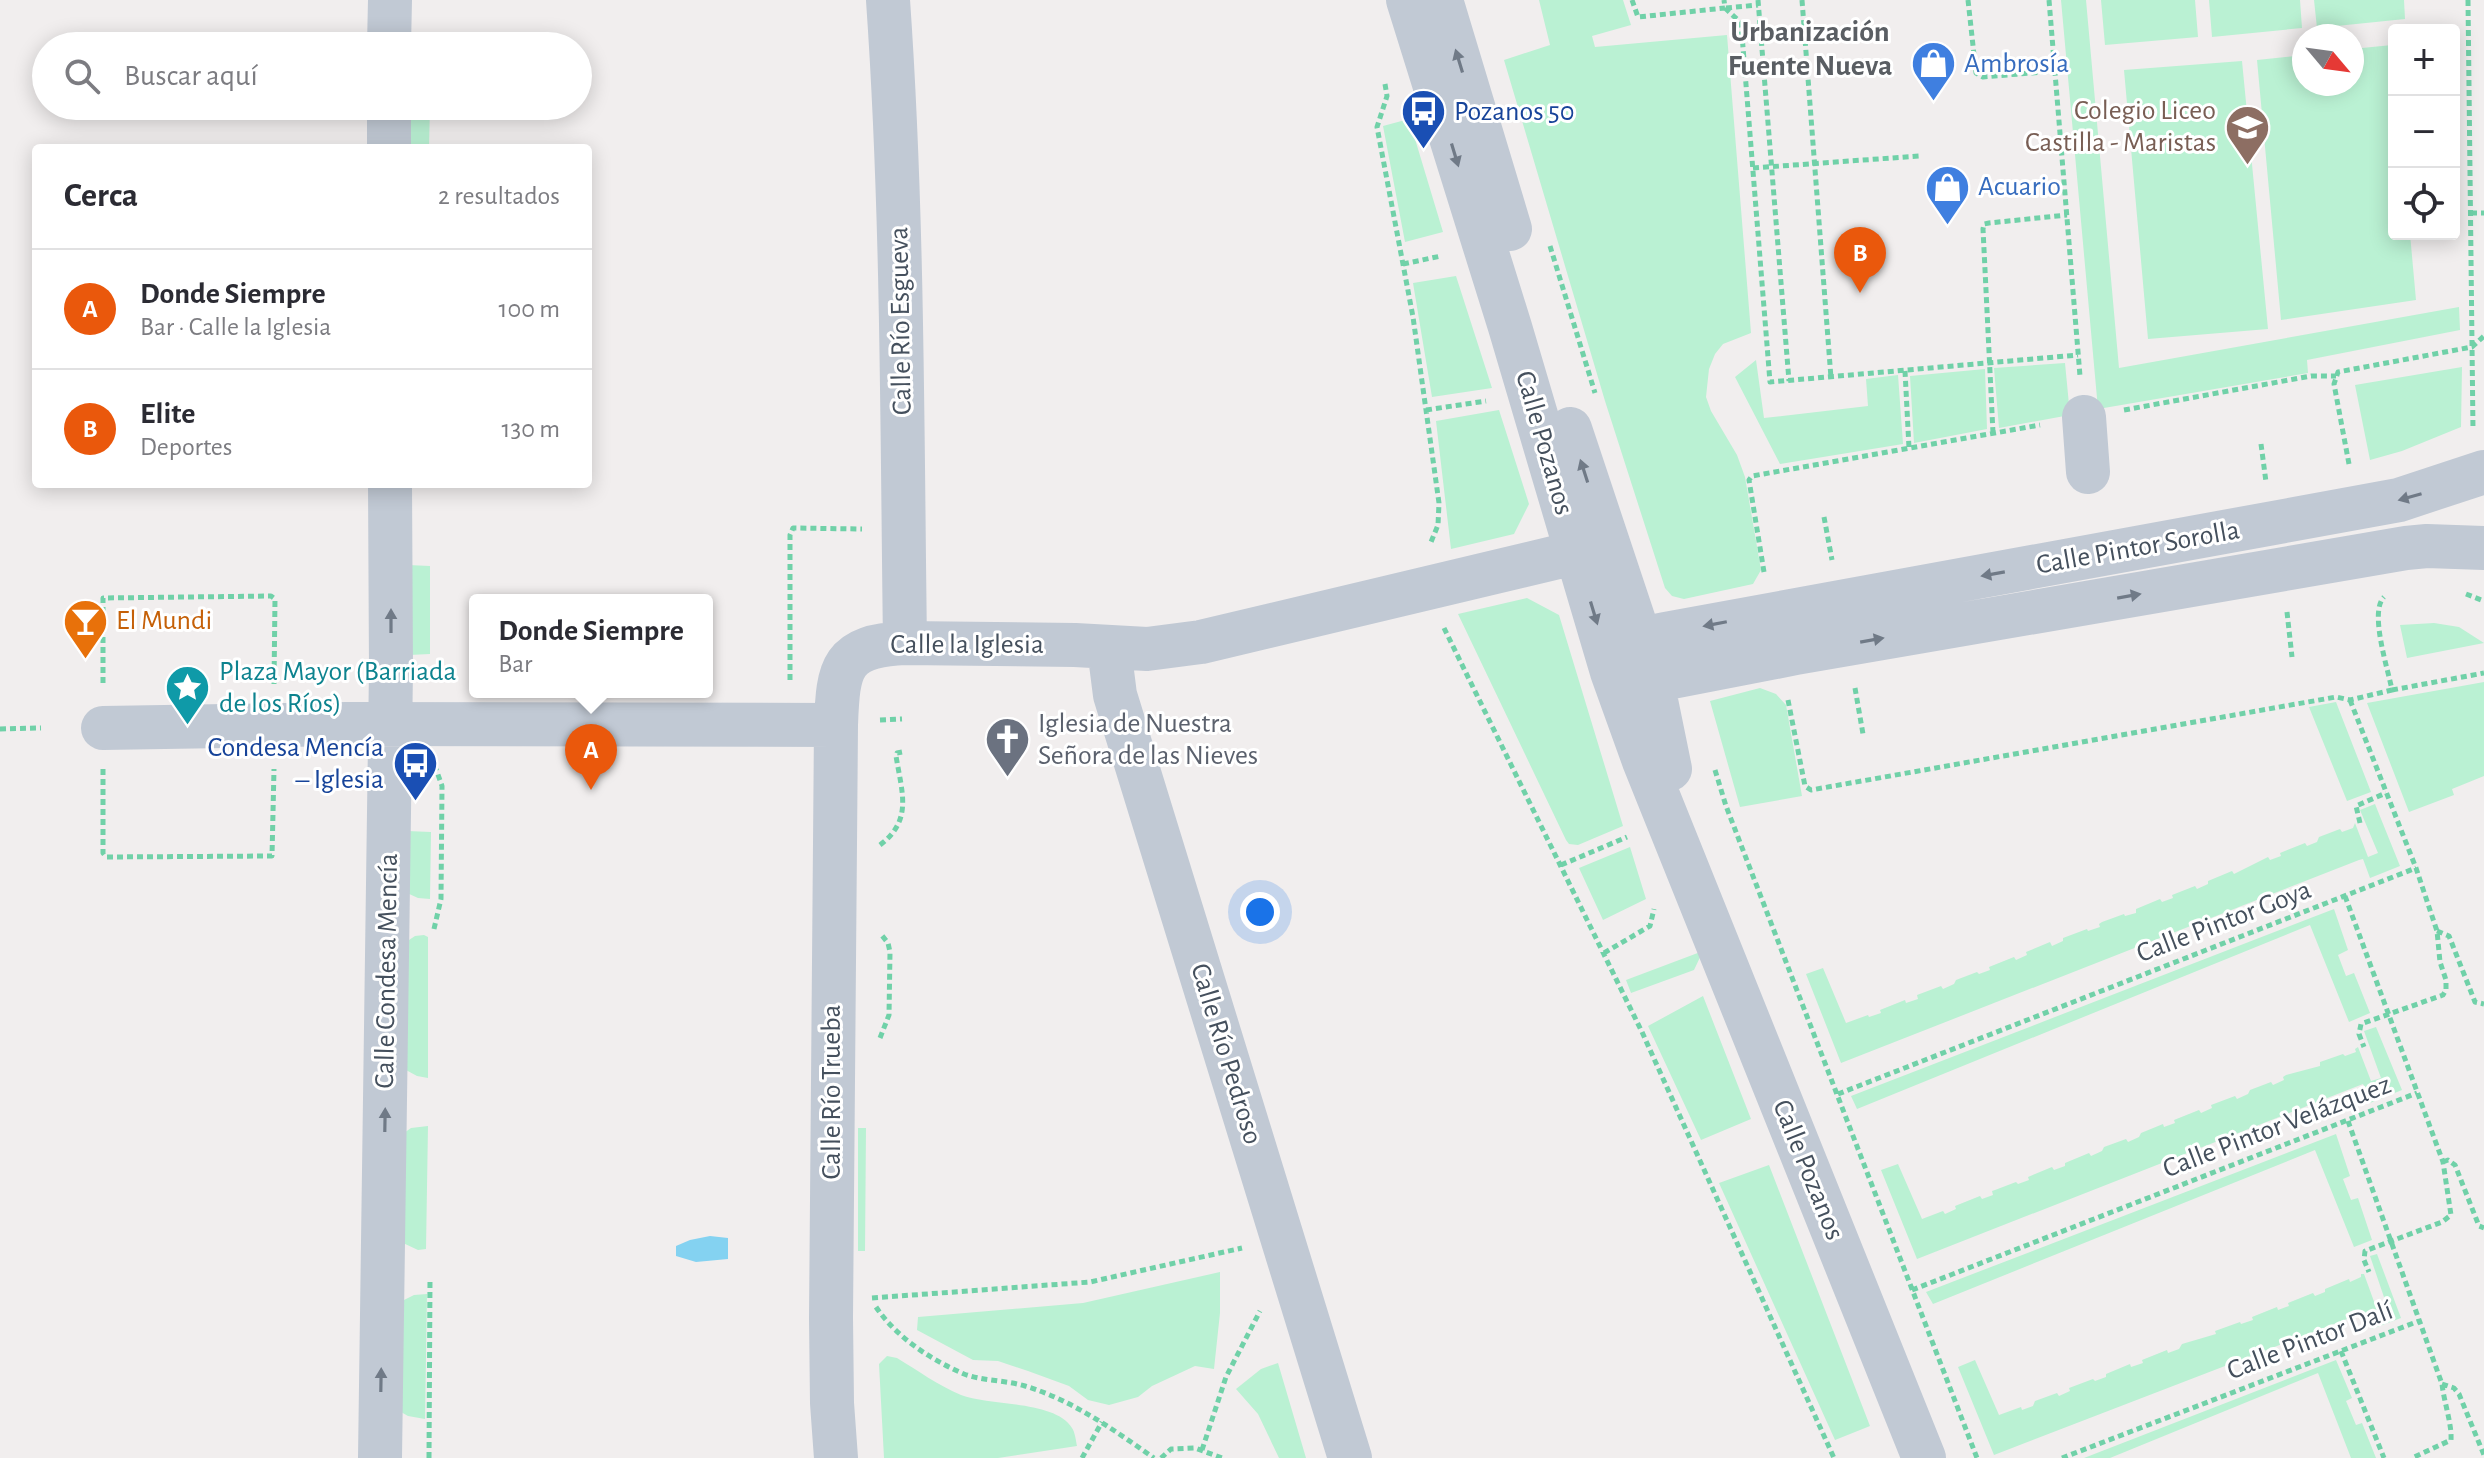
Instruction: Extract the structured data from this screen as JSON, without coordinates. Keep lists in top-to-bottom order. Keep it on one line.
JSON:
{"streets":{"street":["Calle Río Esgueva","Calle Pozanos","Calle Pintor Sorolla","Calle la Iglesia","Calle Condesa Mencía","Calle Río Pedroso","Calle Río Trueba"],"path":["Calle Pintor Goya","Calle Pintor Velázquez","Calle Pintor Dalí"]},"crossings":[["Calle Río Esgueva","Calle la Iglesia"],["Calle Pozanos","Calle Pintor Sorolla"],["Calle Pozanos","Calle la Iglesia"],["Calle la Iglesia","Calle Río Pedroso"],["Calle la Iglesia","Calle Río Trueba"],["Calle Pintor Goya","Calle Pintor Velázquez"],["Calle Pintor Velázquez","Calle Pintor Dalí"]],"one_way":["Calle Condesa Mencía"],"districts":["Urbanización Fuente Nueva"],"places":{"shop":["Ambrosía","Acuario"],"bus stop":["Pozanos 50","Condesa Mencía – Iglesia"],"school or university":["Colegio Liceo Castilla - Maristas"],"bar":["El Mundi"],"place":["Plaza Mayor (Barriada de los Ríos)"],"church":["Iglesia de Nuestra Señora de las Nieves"]},"north":"bottom right","page":{"map_buttons":["+","−"],"search":"Buscar aquí","heading":["Cerca","2 resultados"],"pins":["B","A"],"list":[{"mark":"A","name":"Donde Siempre","note":"Bar · Calle la Iglesia","value":"100 m"},{"mark":"B","name":"Elite","note":"Deportes","value":"130 m"}],"popup":["Donde Siempre","Bar"]}}
